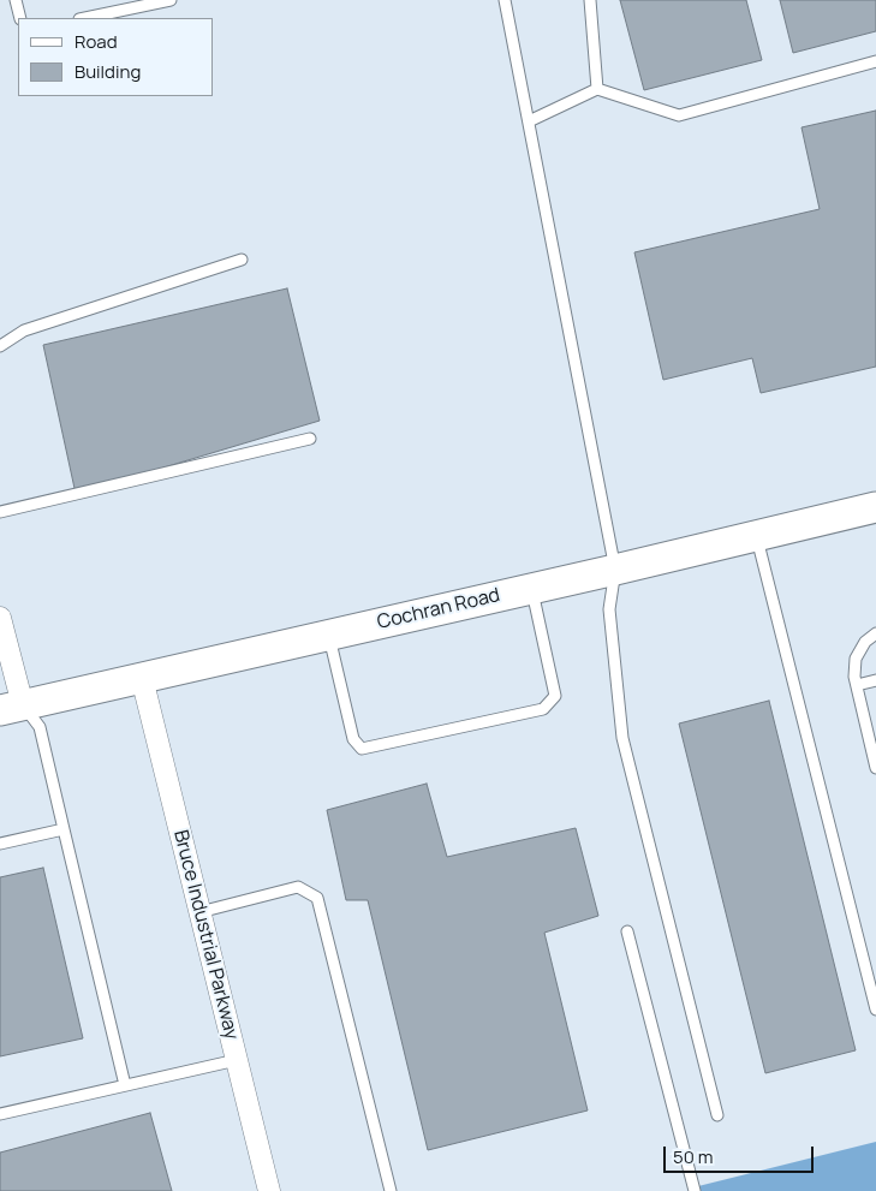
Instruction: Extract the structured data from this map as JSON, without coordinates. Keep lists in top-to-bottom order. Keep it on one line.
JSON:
{"streets":{"street":["Cochran Road","Bruce Industrial Parkway"]},"crossings":[["Cochran Road","Bruce Industrial Parkway"]],"legend":["Road","Building"],"scale_bar":"50 m"}
